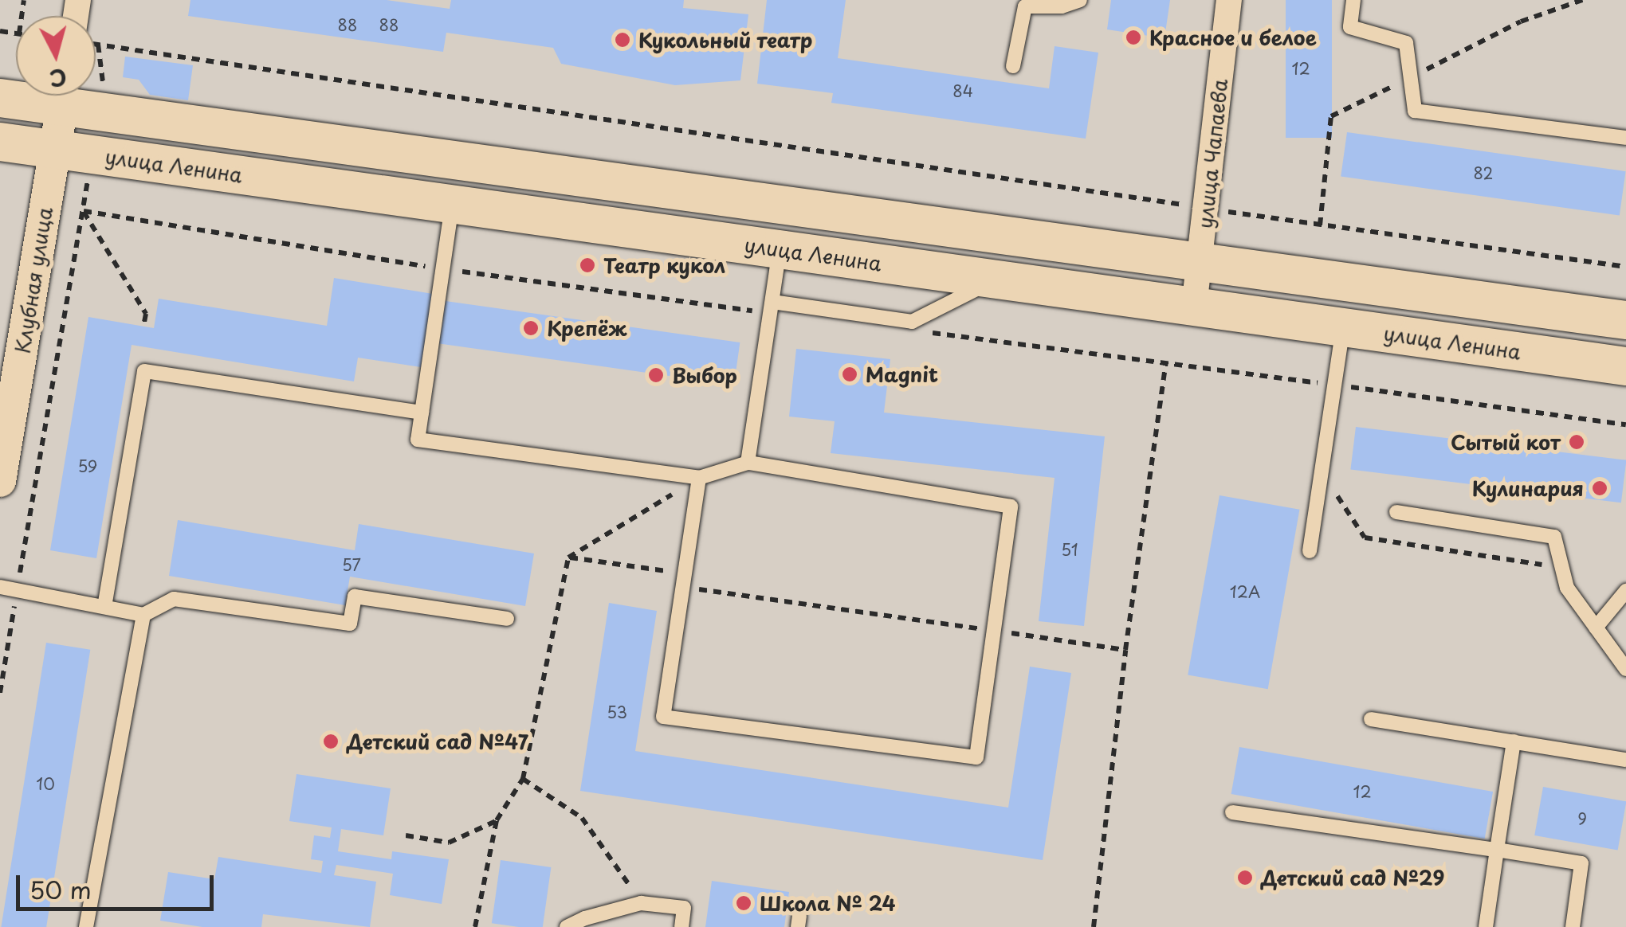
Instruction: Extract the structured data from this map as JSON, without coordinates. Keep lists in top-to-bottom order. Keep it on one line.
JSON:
{"streets":{"main road":["улица Ленина"],"street":["улица Чапаева","Клубная улица"]},"crossings":[["улица Чапаева","улица Ленина"],["улица Ленина","Клубная улица"]],"places":["Красное и белое","Кукольный театр","Театр кукол","Крепёж","Magnit","Выбор","Сытый кот","Кулинария","Детский сад №47","Детский сад №29","Школа № 24"],"house_numbers":["88","88","12","84","82","59","51","57","12А","53","10","12","9"],"scale_bar":"50 m","north":"bottom"}
